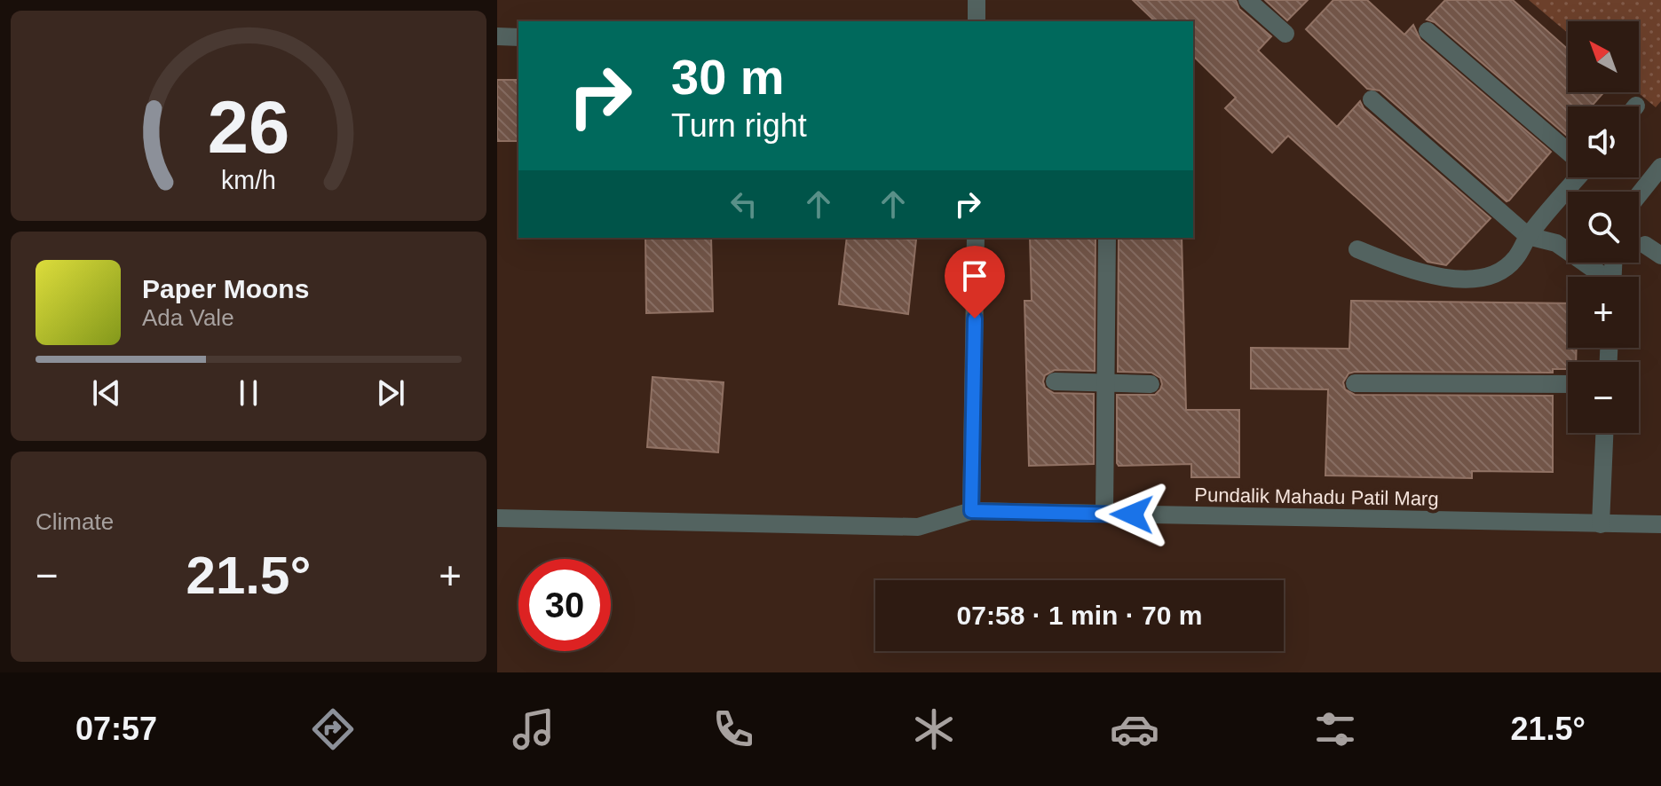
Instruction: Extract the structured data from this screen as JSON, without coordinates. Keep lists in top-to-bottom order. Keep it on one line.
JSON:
{"streets":{"street":["Pundalik Mahadu Patil Marg"]},"north":"top left","page":{"map_buttons":["+","−"],"turn":["30 m","Turn right"],"song":["Paper Moons","Ada Vale"],"tile":"Climate","heat":["−","21.5°","+"],"limit":"30","trip":"07:58 · 1 min · 70 m","tabs":["07:57","21.5°"],"gauge":["26","km/h"]}}
